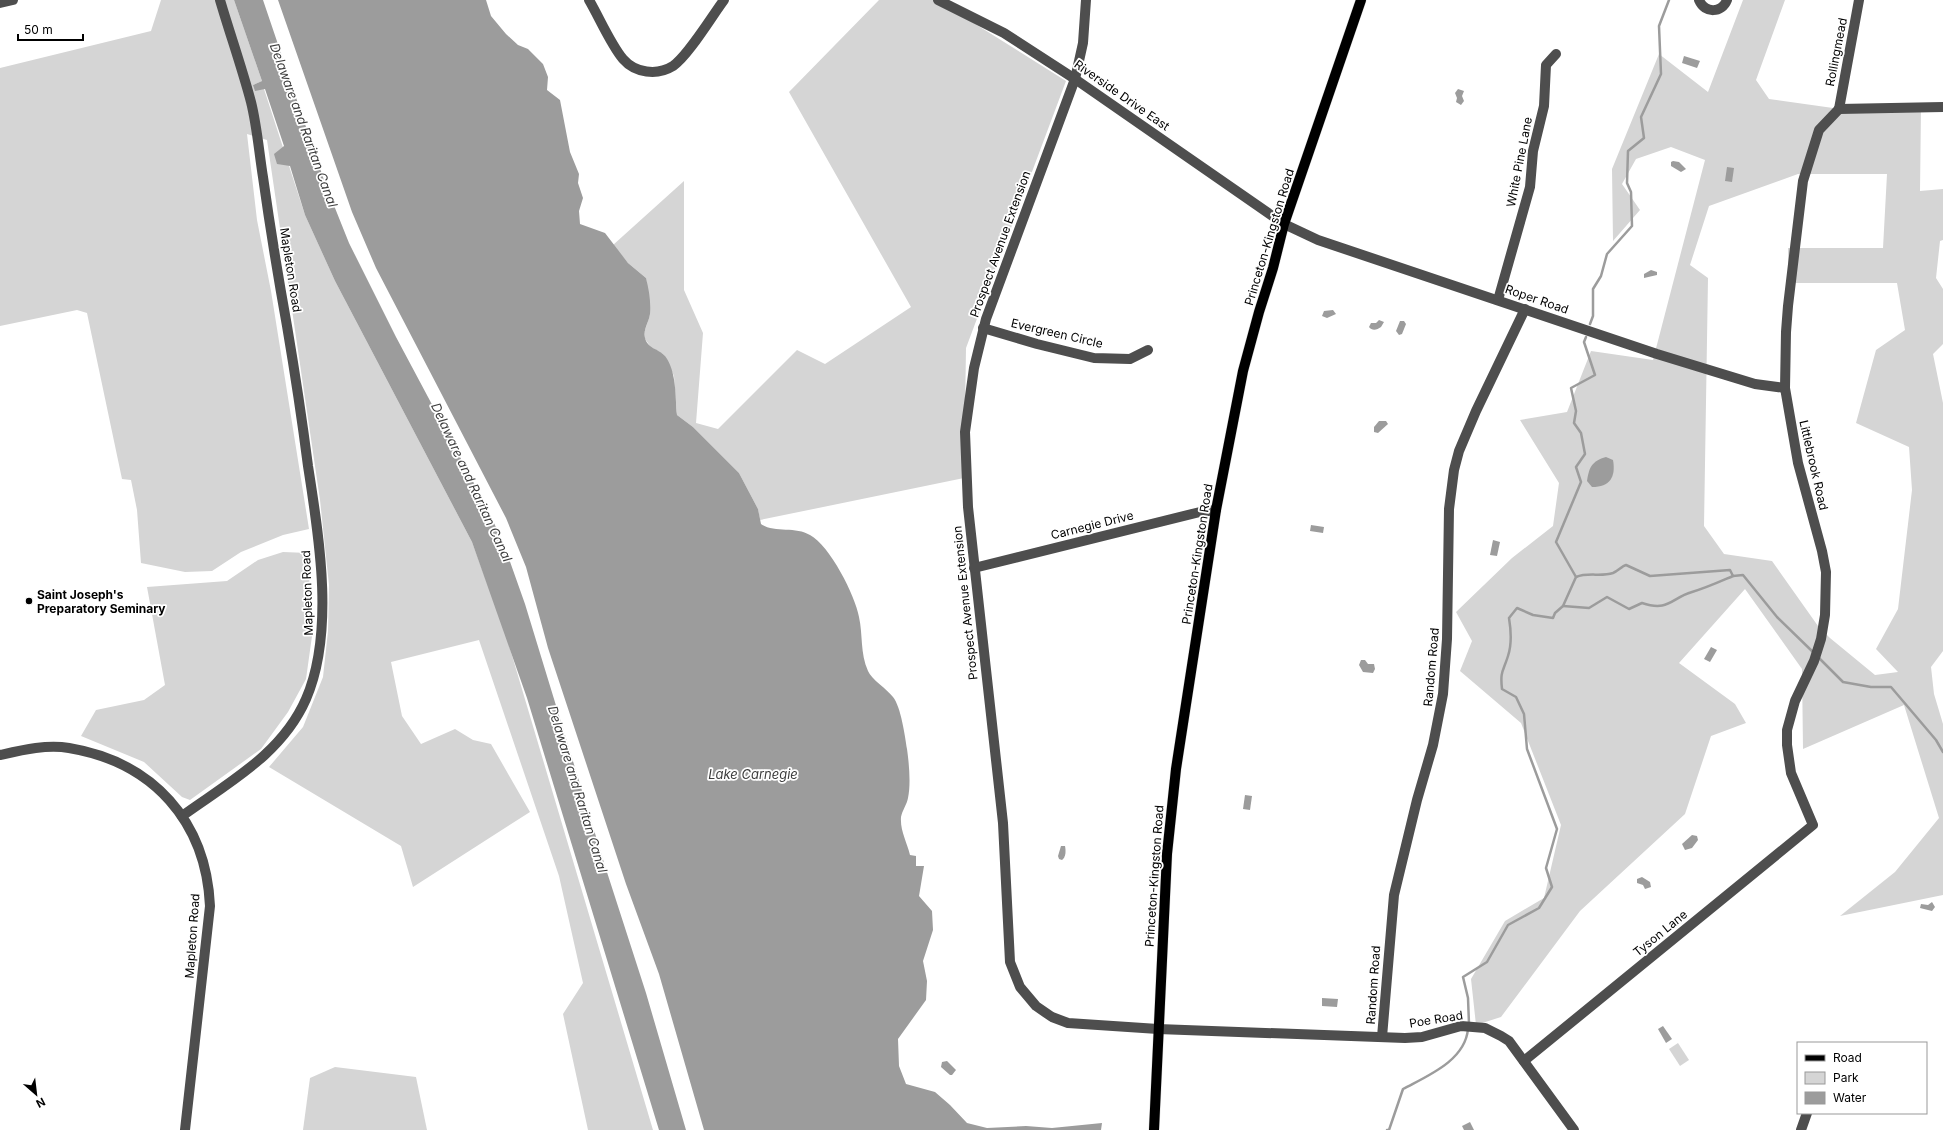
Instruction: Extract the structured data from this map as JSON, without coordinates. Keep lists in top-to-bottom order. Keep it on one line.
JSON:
{"streets":{"main road":["Princeton-Kingston Road"],"street":["Rollingmead","Riverside Drive East","White Pine Lane","Prospect Avenue Extension","Mapleton Road","Roper Road","Evergreen Circle","Littlebrook Road","Carnegie Drive","Random Road","Tyson Lane","Poe Road"]},"crossings":[["Rollingmead","Littlebrook Road"],["Riverside Drive East","Princeton-Kingston Road"],["Riverside Drive East","Prospect Avenue Extension"],["Riverside Drive East","Roper Road"],["White Pine Lane","Roper Road"],["Princeton-Kingston Road","Prospect Avenue Extension"],["Princeton-Kingston Road","Roper Road"],["Princeton-Kingston Road","Carnegie Drive"],["Princeton-Kingston Road","Poe Road"],["Prospect Avenue Extension","Evergreen Circle"],["Prospect Avenue Extension","Carnegie Drive"],["Prospect Avenue Extension","Poe Road"],["Roper Road","Littlebrook Road"],["Roper Road","Random Road"],["Littlebrook Road","Tyson Lane"],["Random Road","Poe Road"],["Tyson Lane","Poe Road"]],"water":["Delaware and Raritan Canal","Lake Carnegie"],"places":["Saint Joseph's Preparatory Seminary"],"legend":["Road","Park","Water"],"scale_bar":"50 m","north":"bottom right"}
